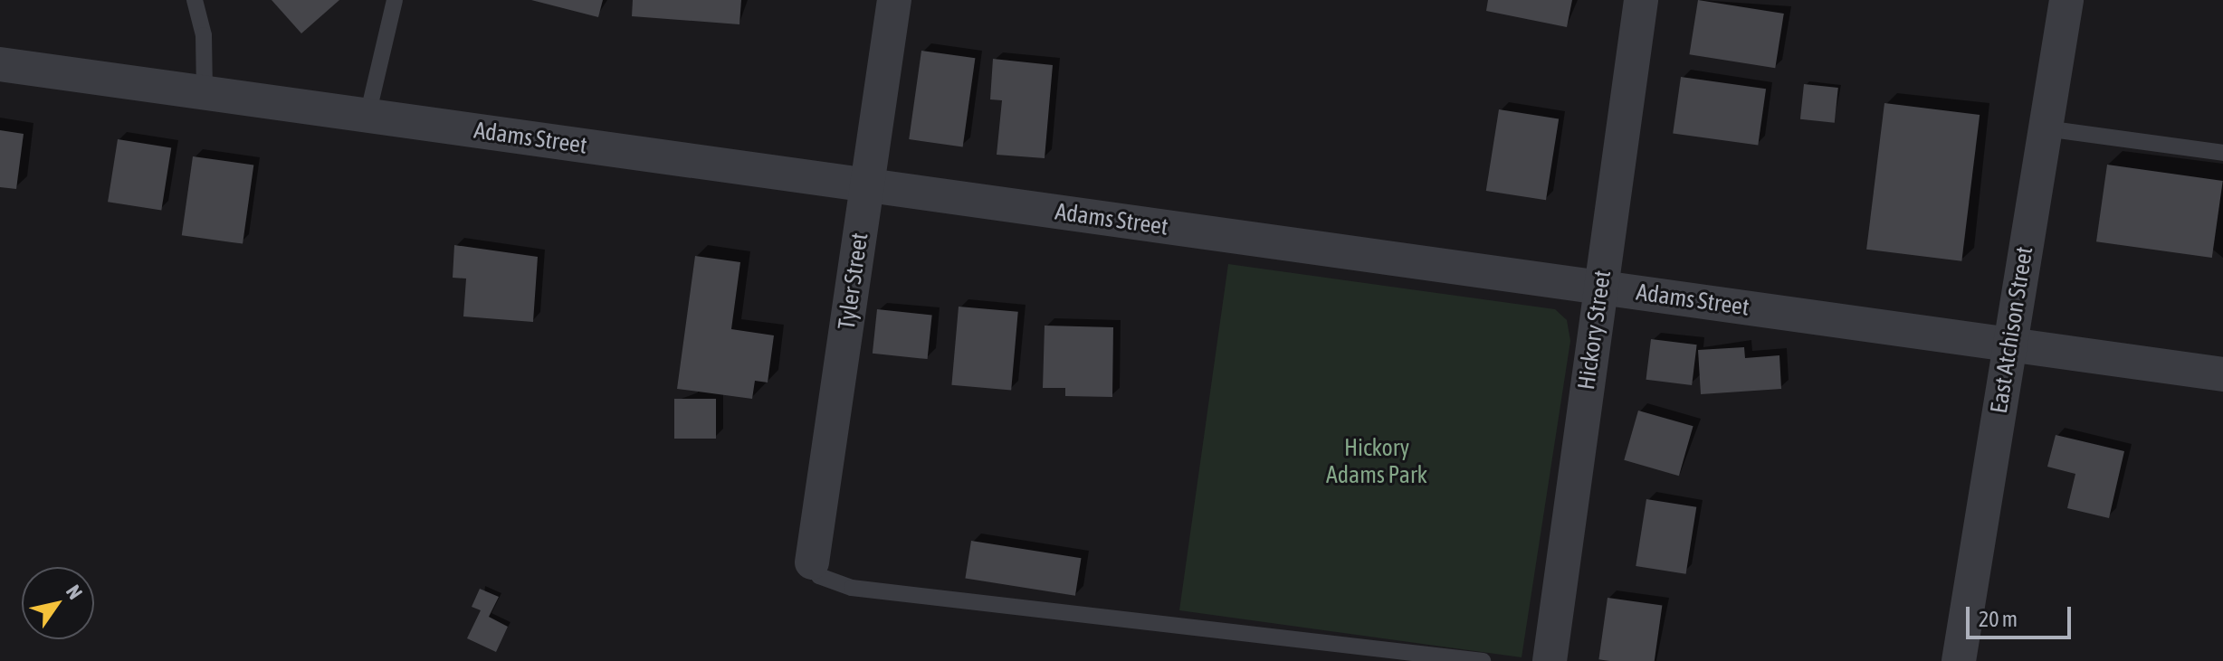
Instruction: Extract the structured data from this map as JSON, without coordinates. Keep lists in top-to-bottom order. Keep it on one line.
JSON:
{"streets":{"street":["Adams Street","Tyler Street","Hickory Street","East Atchison Street"]},"crossings":[["Adams Street","Tyler Street"],["Adams Street","Hickory Street"],["Adams Street","East Atchison Street"]],"parks":["Hickory Adams Park"],"scale_bar":"20 m","north":"top right"}
